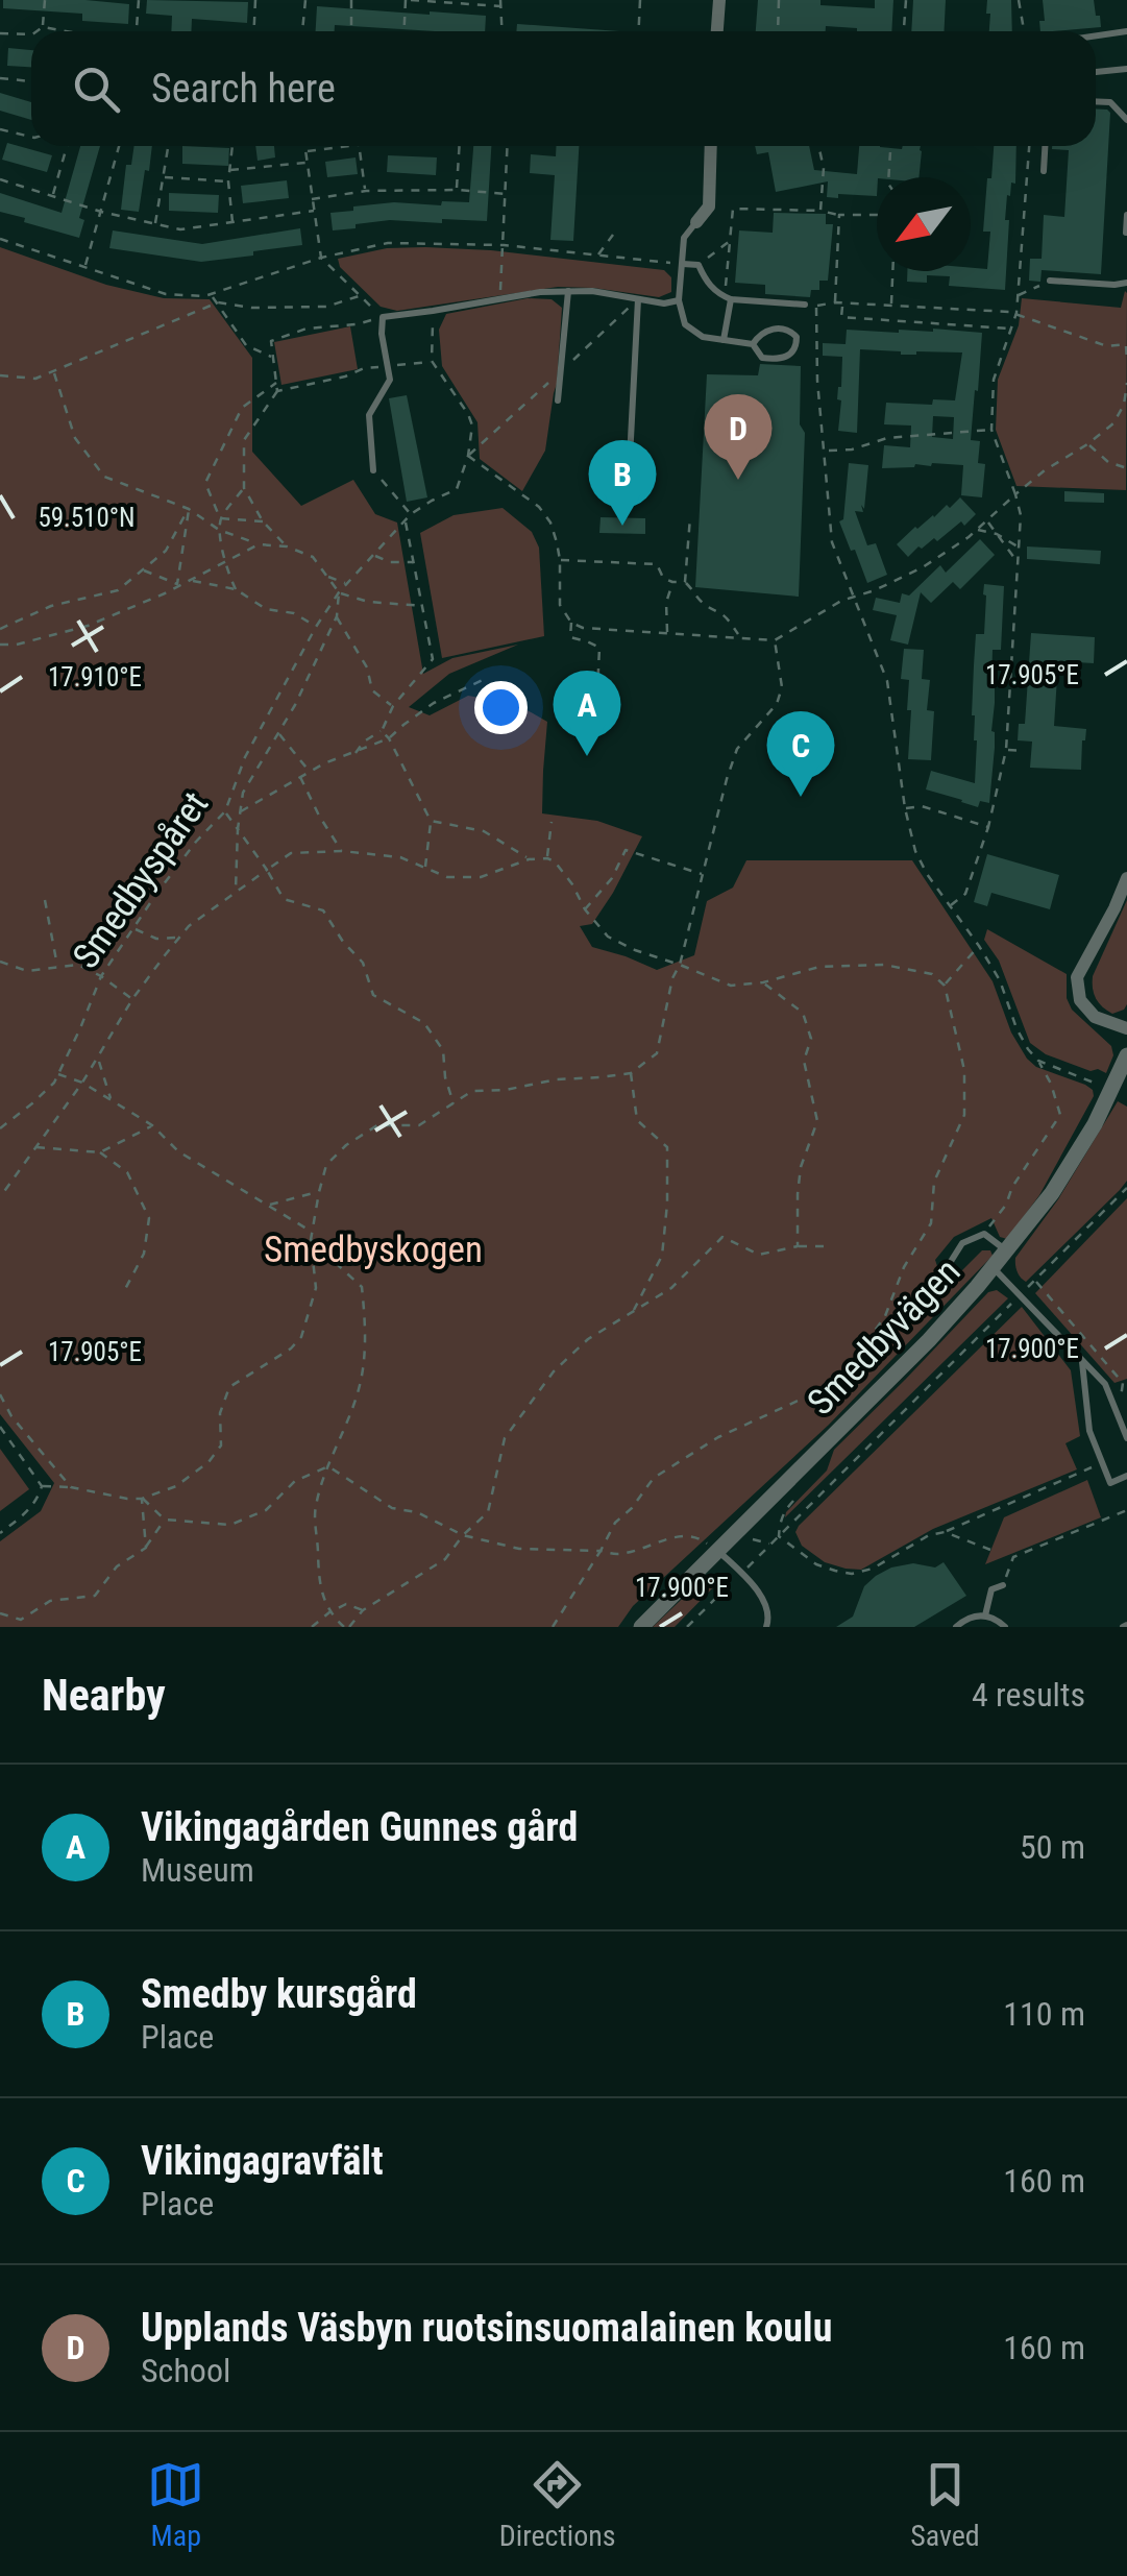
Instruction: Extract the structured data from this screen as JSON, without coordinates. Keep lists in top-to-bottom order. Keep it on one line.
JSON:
{"streets":{"street":["Smedbyvägen"],"path":["Smedbyspåret"]},"parks":["Smedbyskogen"],"north":"bottom left","page":{"search":"Search here","pins":["D","B","A","C"],"heading":["Nearby","4 results"],"list":[{"mark":"A","name":"Vikingagården Gunnes gård","note":"Museum","value":"50 m"},{"mark":"B","name":"Smedby kursgård","note":"Place","value":"110 m"},{"mark":"C","name":"Vikingagravfält","note":"Place","value":"160 m"},{"mark":"D","name":"Upplands Väsbyn ruotsinsuomalainen koulu","note":"School","value":"160 m"}],"nav":["Map","Directions","Saved"]},"coordinates":["59.510°N","17.905°E","17.910°E","17.900°E"]}
